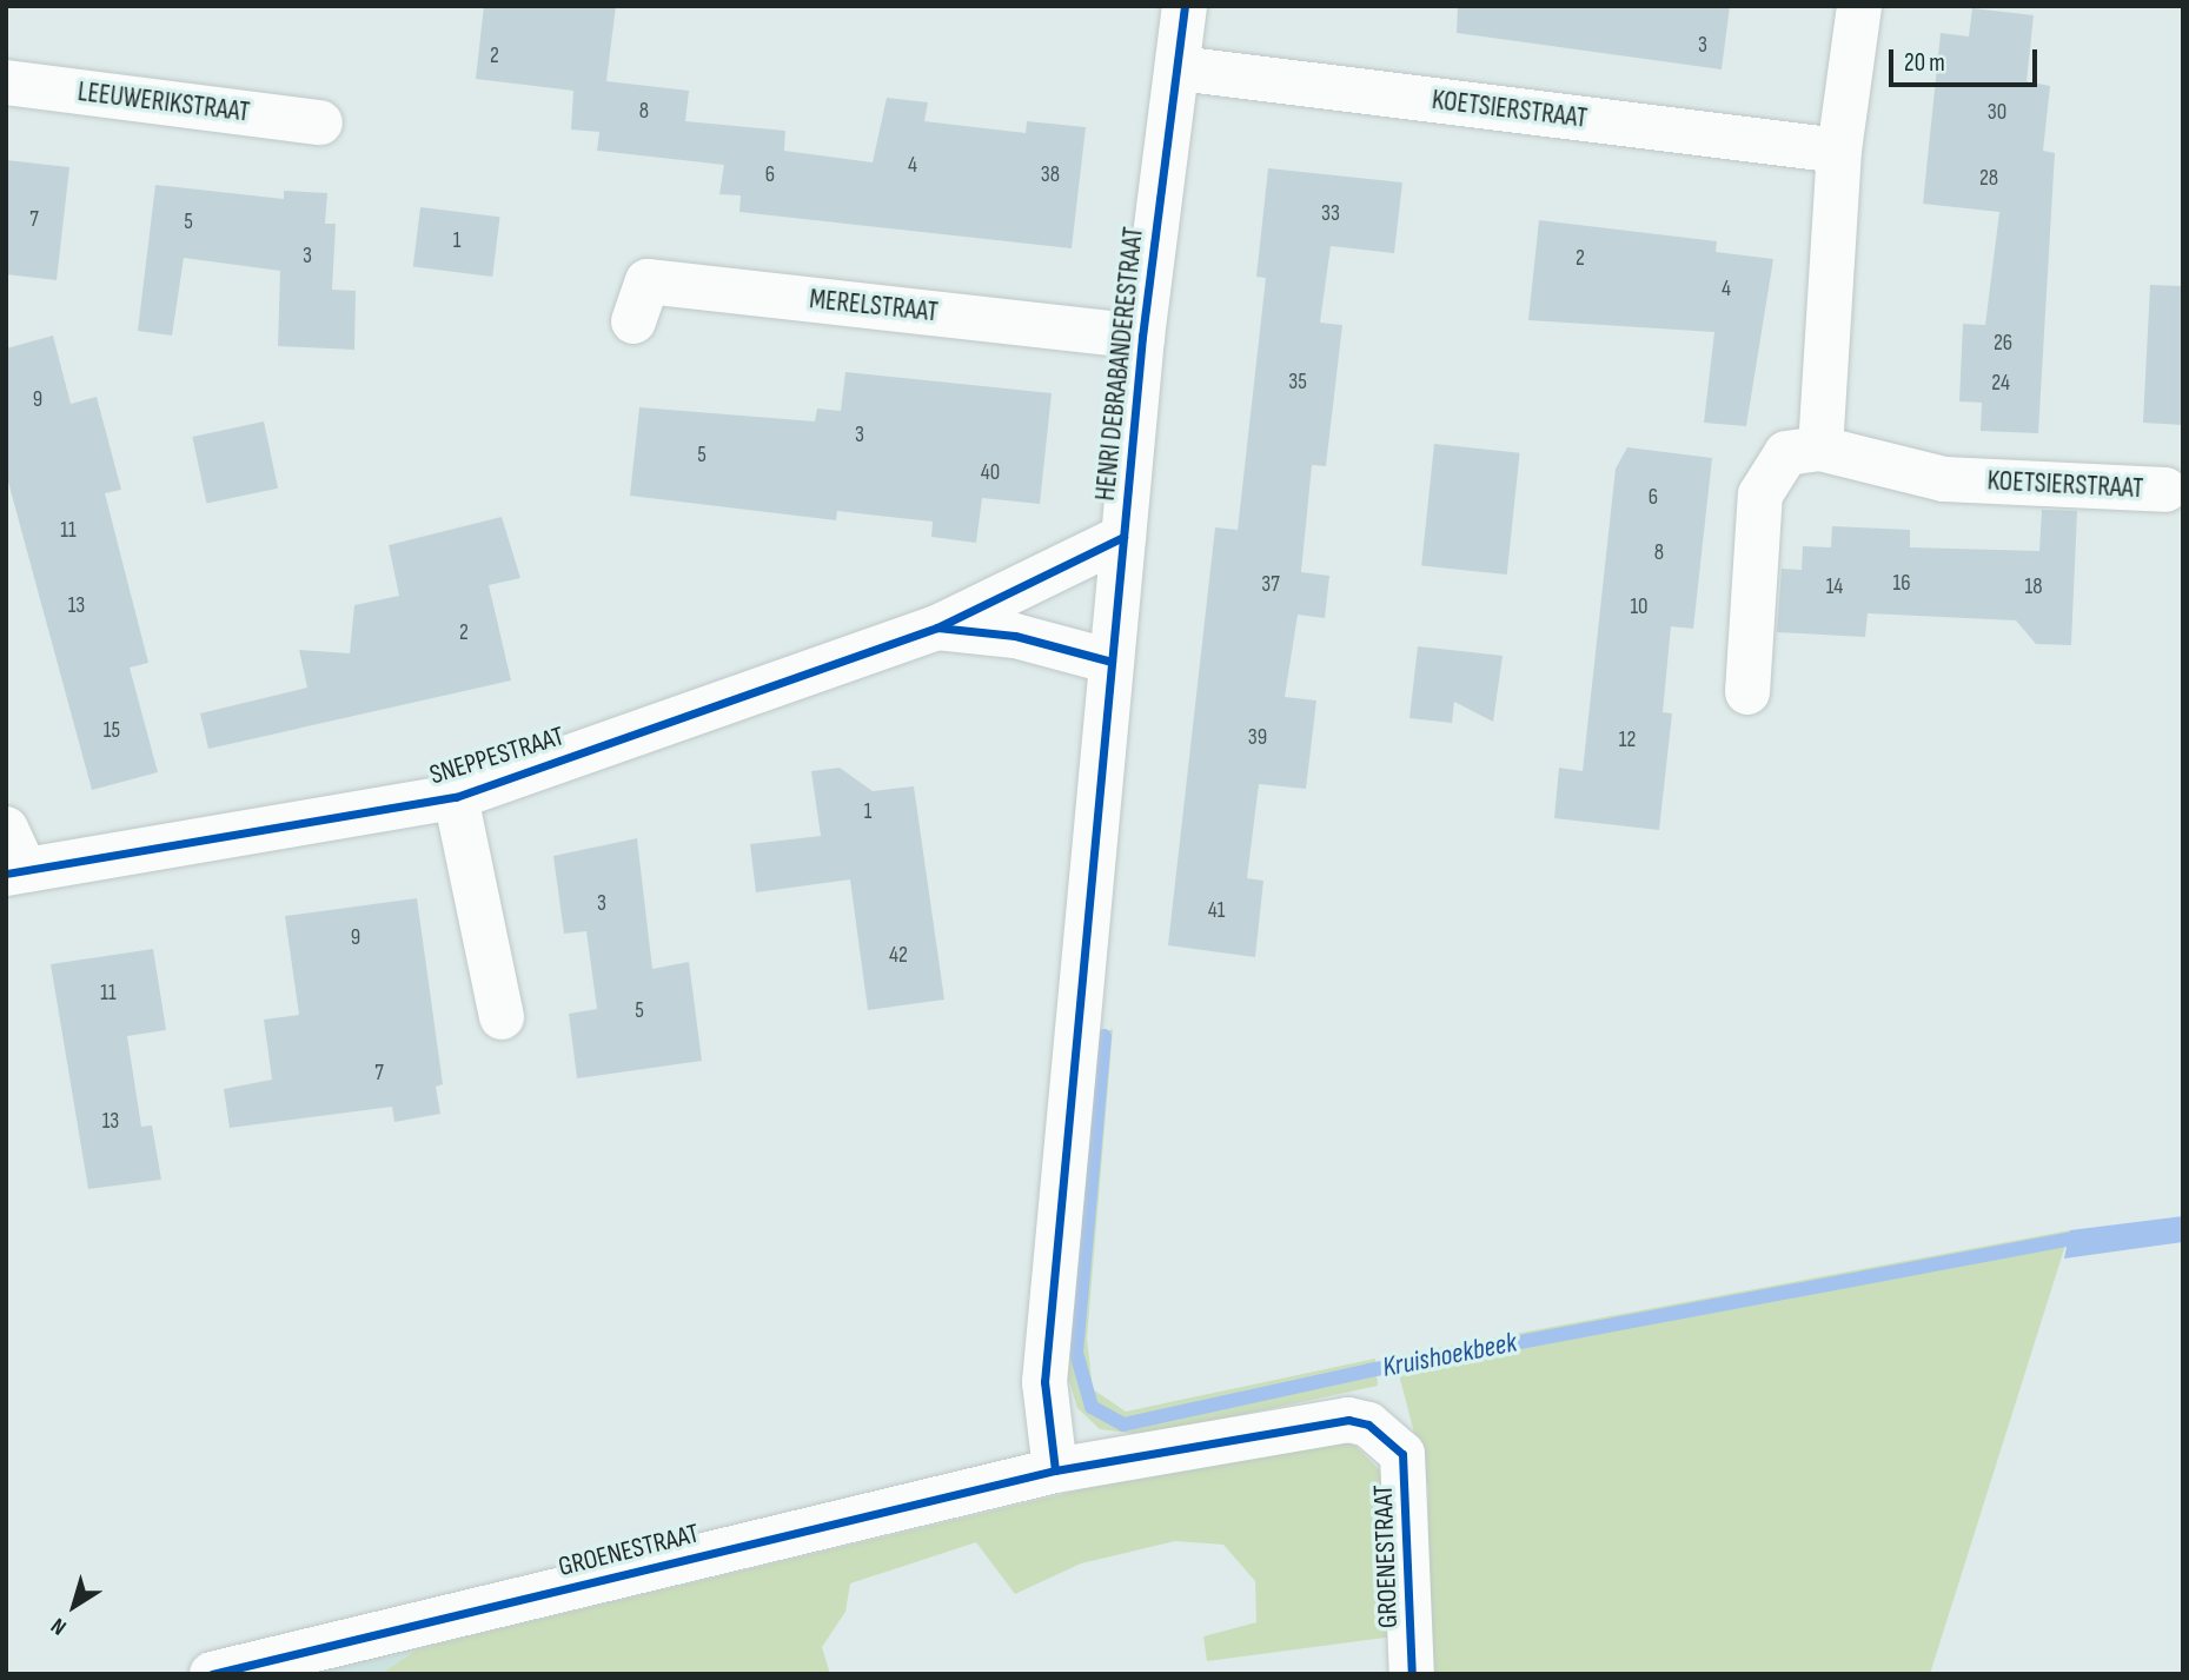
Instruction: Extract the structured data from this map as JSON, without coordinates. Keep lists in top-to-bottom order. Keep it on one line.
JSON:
{"streets":{"street":["LEEUWERIKSTRAAT","KOETSIERSTRAAT","MERELSTRAAT","HENRI DEBRABANDERESTRAAT","SNEPPESTRAAT","GROENESTRAAT"]},"crossings":[["KOETSIERSTRAAT","HENRI DEBRABANDERESTRAAT"],["MERELSTRAAT","HENRI DEBRABANDERESTRAAT"],["HENRI DEBRABANDERESTRAAT","SNEPPESTRAAT"],["HENRI DEBRABANDERESTRAAT","GROENESTRAAT"]],"water":["Kruishoekbeek"],"house_numbers":["3","2","8","30","4","6","38","28","33","7","5","1","3","2","4","26","35","24","9","3","5","40","6","11","8","16","37","14","18","13","10","2","15","39","12","1","3","41","9","42","11","5","7","13"],"scale_bar":"20 m","north":"bottom left"}
